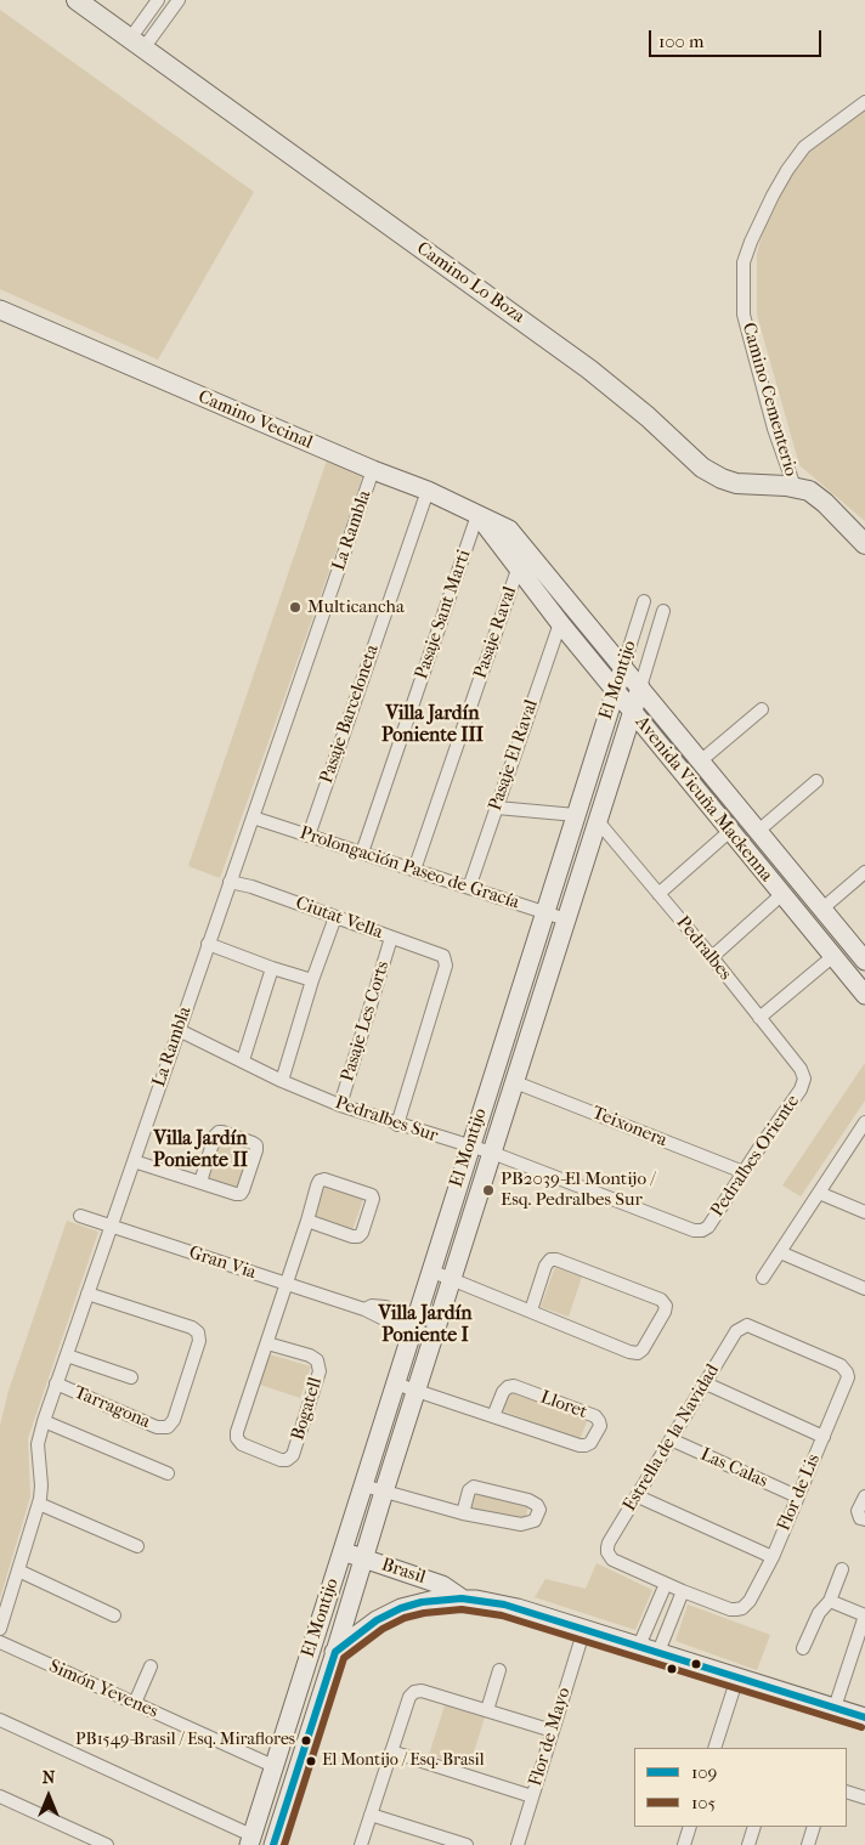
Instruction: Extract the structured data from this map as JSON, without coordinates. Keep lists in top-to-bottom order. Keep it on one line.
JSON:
{"streets":{"main road":["Camino Lo Boza"],"street":["Camino Cementerio","Camino Vecinal","La Rambla","Pasaje Sant Marti","Pasaje Raval","El Montijo","Pasaje Barceloneta","Pasaje El Raval","Avenida Vicuña Mackenna","Prolongación Paseo de Gracía","Ciutat Vella","Pedralbes","Pasaje Les Corts","Pedralbes Sur","Teixonera","Pedralbes Oriente","Gran Via","Lloret","Tarragona","Bogatell","Estrella de la Navidad","Las Calas","Flor de Lis","Brasil","Simón Yevenes","Flor de Mayo"]},"crossings":[["Camino Lo Boza","Camino Cementerio"],["Camino Vecinal","La Rambla"],["Camino Vecinal","Pasaje Sant Marti"],["Camino Vecinal","Pasaje Barceloneta"],["Camino Vecinal","Avenida Vicuña Mackenna"],["La Rambla","Prolongación Paseo de Gracía"],["La Rambla","Ciutat Vella"],["La Rambla","Pedralbes Sur"],["La Rambla","Gran Via"],["La Rambla","Tarragona"],["Pasaje Sant Marti","Avenida Vicuña Mackenna"],["Pasaje Sant Marti","Prolongación Paseo de Gracía"],["Pasaje Raval","Avenida Vicuña Mackenna"],["Pasaje Raval","Prolongación Paseo de Gracía"],["El Montijo","Avenida Vicuña Mackenna"],["El Montijo","Prolongación Paseo de Gracía"],["El Montijo","Pedralbes"],["El Montijo","Pedralbes Sur"],["El Montijo","Teixonera"],["El Montijo","Gran Via"],["El Montijo","Lloret"],["El Montijo","Brasil"],["El Montijo","Simón Yevenes"],["Pasaje Barceloneta","Prolongación Paseo de Gracía"],["Pasaje El Raval","Avenida Vicuña Mackenna"],["Pasaje El Raval","Prolongación Paseo de Gracía"],["Ciutat Vella","Pasaje Les Corts"],["Ciutat Vella","Pedralbes Sur"],["Pedralbes","Pedralbes Oriente"],["Pasaje Les Corts","Pedralbes Sur"],["Pedralbes Sur","Pedralbes Oriente"],["Teixonera","Pedralbes Oriente"],["Gran Via","Bogatell"],["Estrella de la Navidad","Las Calas"],["Estrella de la Navidad","Flor de Lis"],["Las Calas","Flor de Lis"],["Brasil","Flor de Mayo"]],"districts":["Villa Jardín Poniente III","Villa Jardín Poniente II","Villa Jardín Poniente I"],"places":["Multicancha","PB2039-El Montijo / Esq. Pedralbes Sur","PB1549-Brasil / Esq. Miraflores","El Montijo / Esq. Brasil"],"lines":["transit line 109","transit line 105"],"legend":["109","105"],"scale_bar":"100 m","north":"top"}
